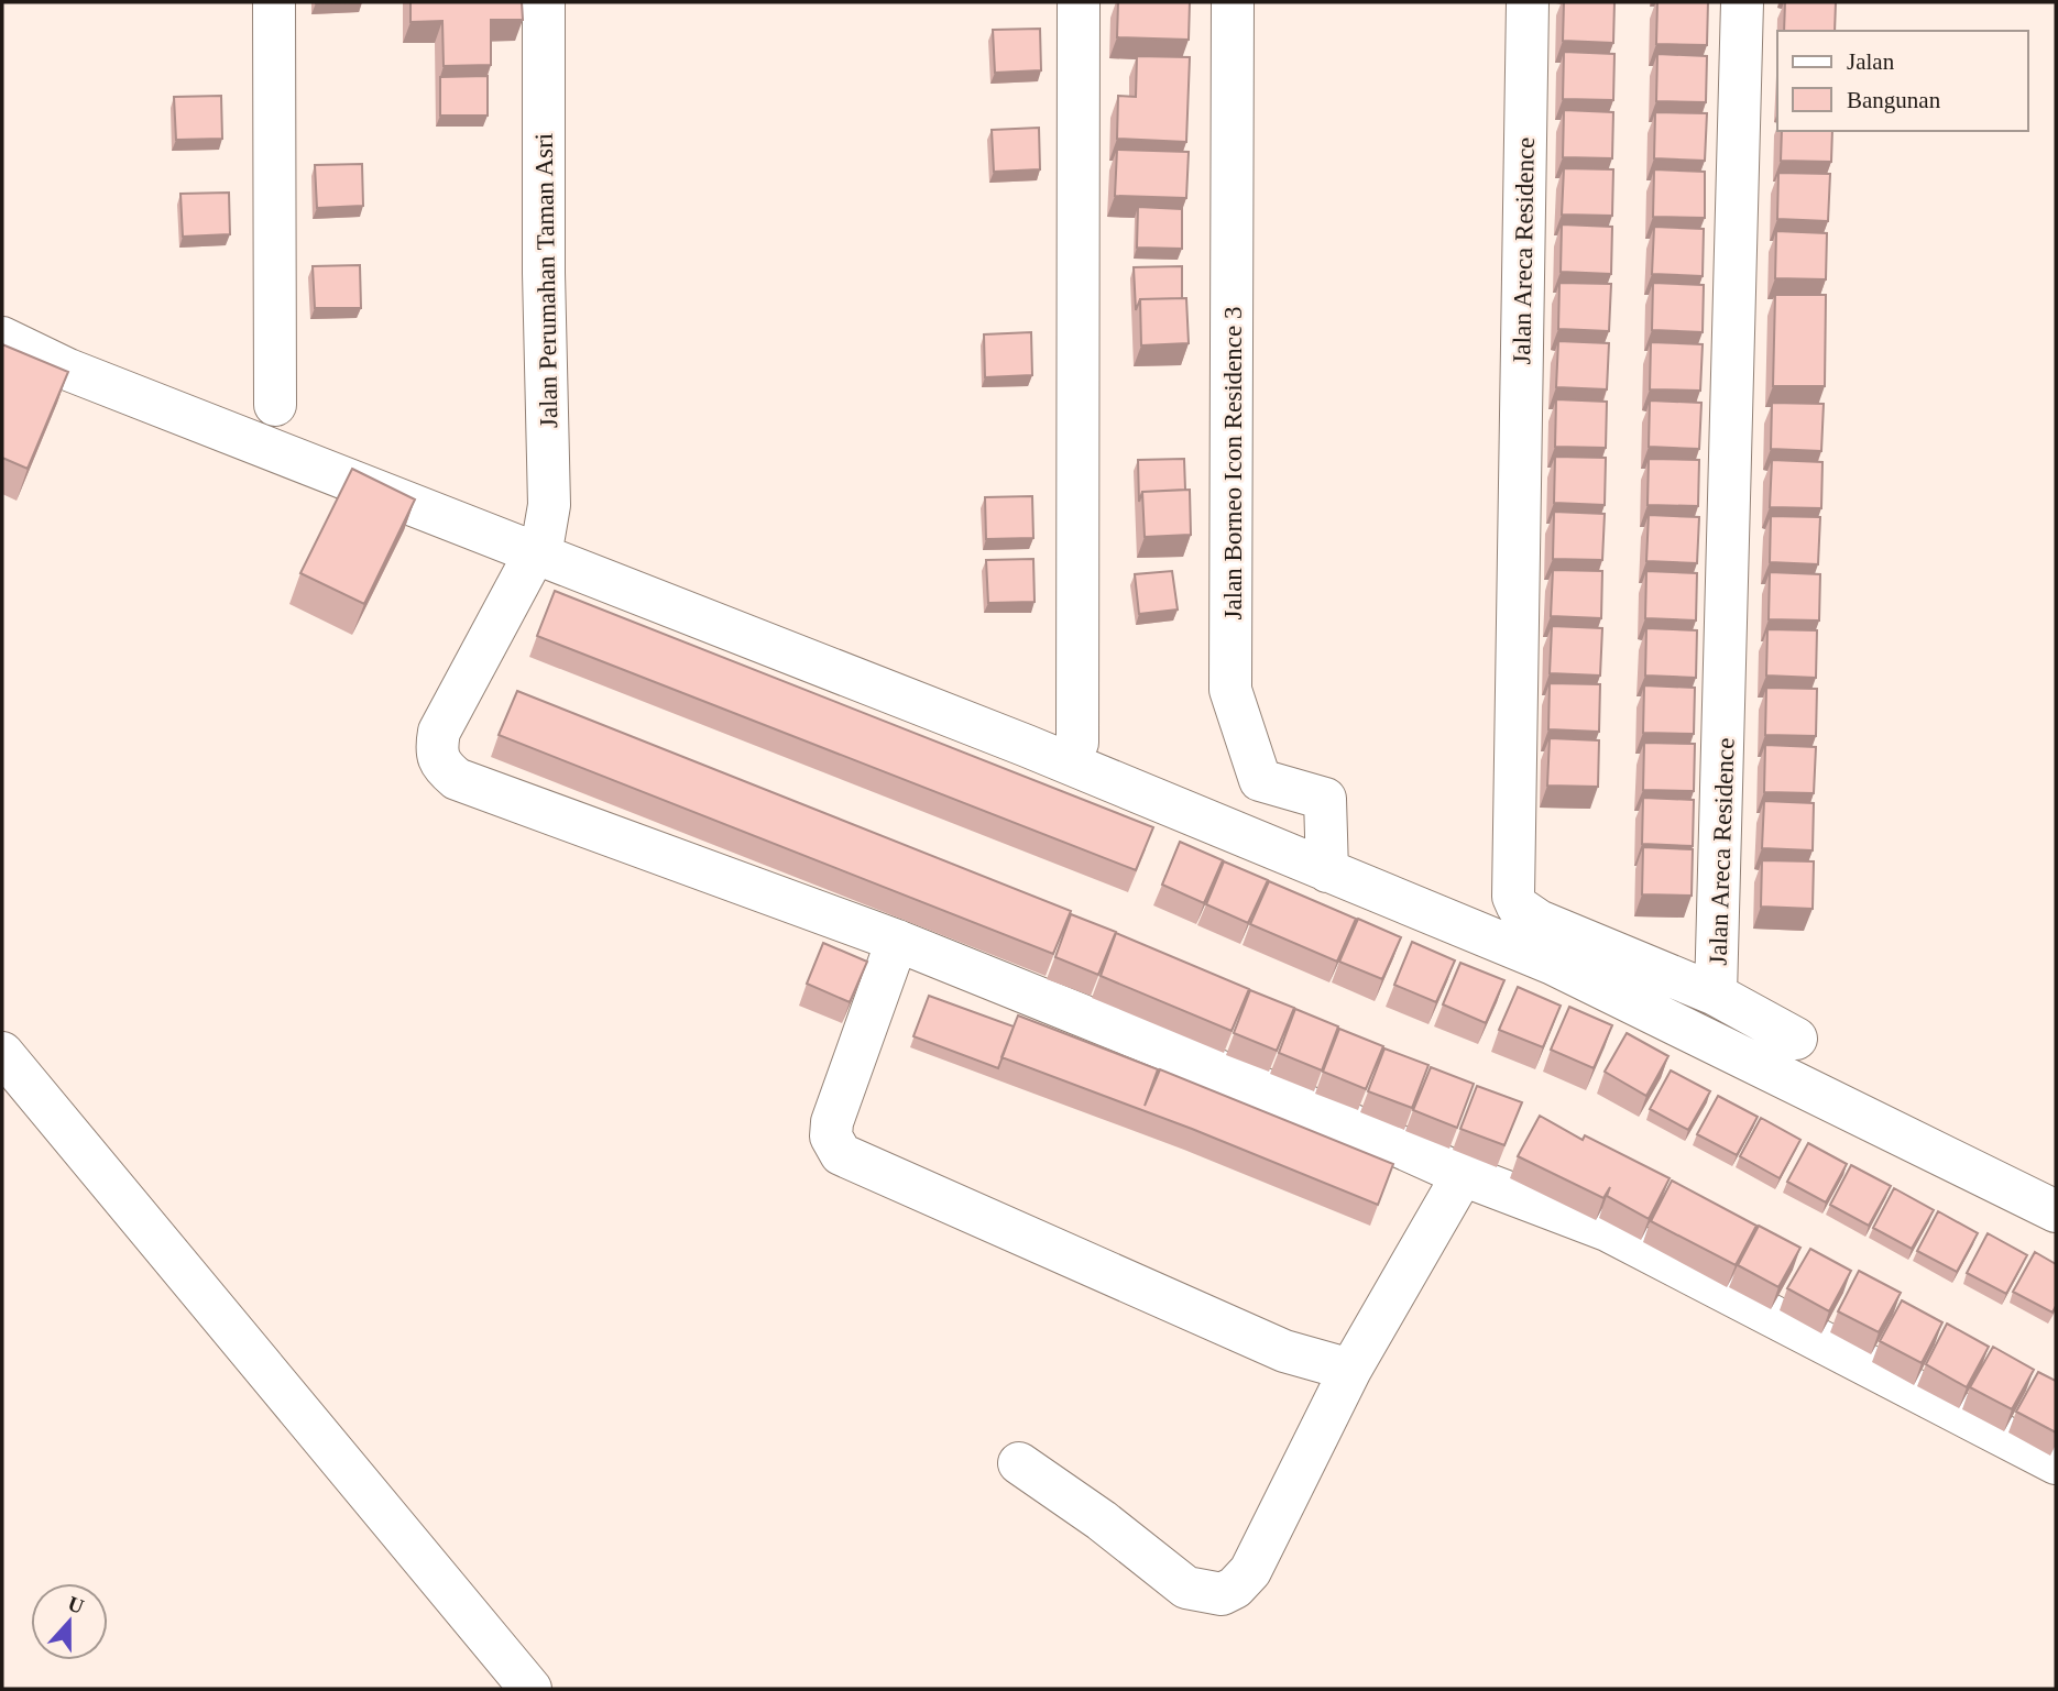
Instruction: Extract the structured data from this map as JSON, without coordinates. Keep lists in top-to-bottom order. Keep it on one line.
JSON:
{"streets":{"street":["Jalan Areca Residence","Jalan Perumahan Taman Asri","Jalan Borneo Icon Residence 3"]},"legend":["Jalan","Bangunan"],"north":"top"}
